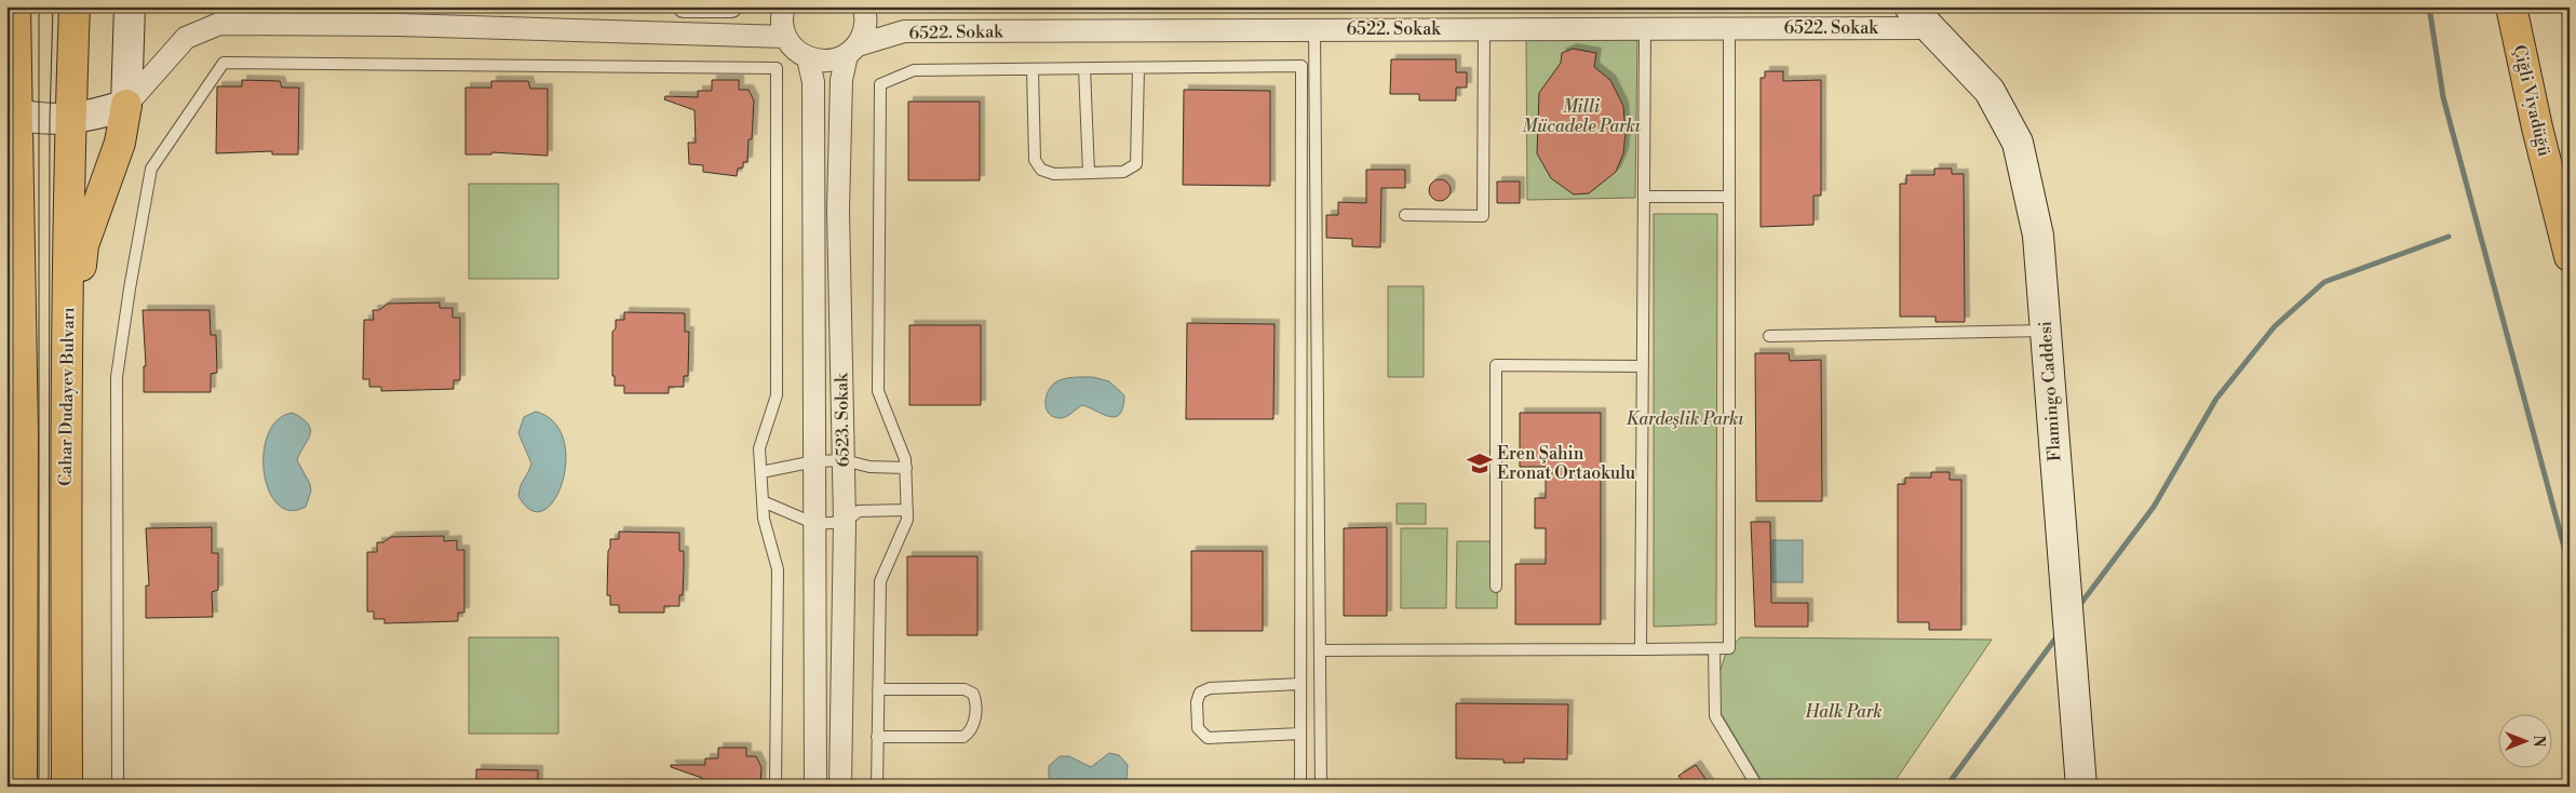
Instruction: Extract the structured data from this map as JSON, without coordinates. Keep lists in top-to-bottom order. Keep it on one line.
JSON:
{"streets":{"main road":["Çiğli Viyadüğü","Cahar Dudayev Bulvarı"],"street":["6522. Sokak","Flamingo Caddesi","6523. Sokak"]},"crossings":[["6522. Sokak","Flamingo Caddesi"],["6522. Sokak","6523. Sokak"]],"parks":["Milli Mücadele Parkı","Kardeşlik Parkı","Halk Park"],"places":{"school or university":["Eren Şahin Eronat Ortaokulu"]},"north":"right"}
